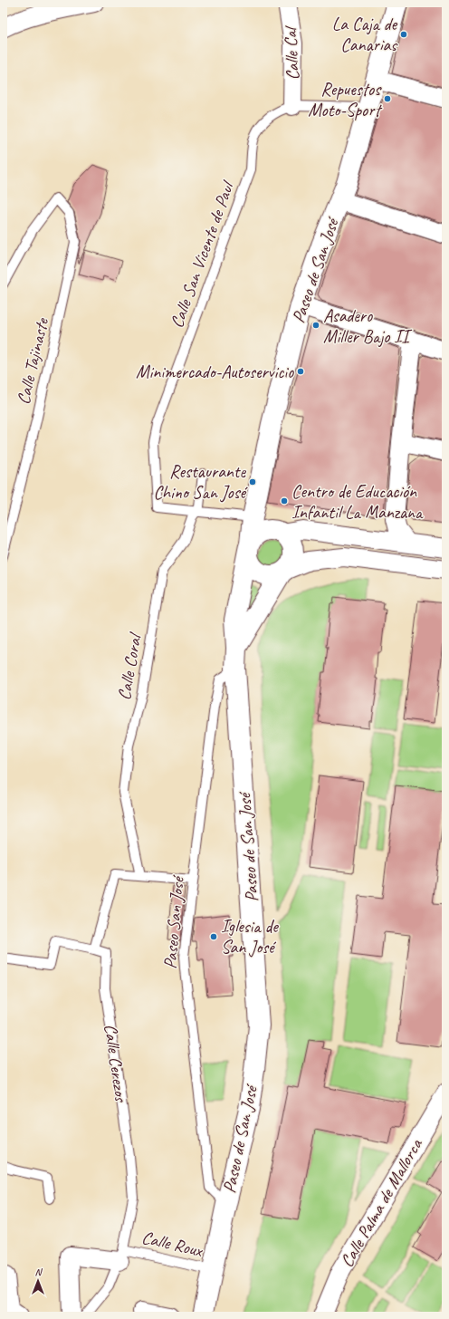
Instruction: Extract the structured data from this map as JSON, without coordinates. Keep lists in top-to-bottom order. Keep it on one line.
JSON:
{"streets":{"street":["Calle Cal","Paseo de San José","Calle Palma de Mallorca"],"lane":["Calle San Vicente de Paul","Calle Tajinaste","Calle Coral","Paseo San José","Calle Cerezos","Calle Roux"]},"crossings":[["Calle Cal","Calle San Vicente de Paul"],["Calle San Vicente de Paul","Paseo de San José"],["Calle San Vicente de Paul","Calle Coral"],["Paseo de San José","Paseo San José"],["Paseo de San José","Calle Roux"],["Calle Cerezos","Calle Roux"]],"places":["La Caja de Canarias","Repuestos Moto-Sport","Asadero Miller Bajo II","Minimercado-Autoservicio","Restaurante Chino San José","Centro de Educación Infantil La Manzana","Iglesia de San José"],"north":"top"}
